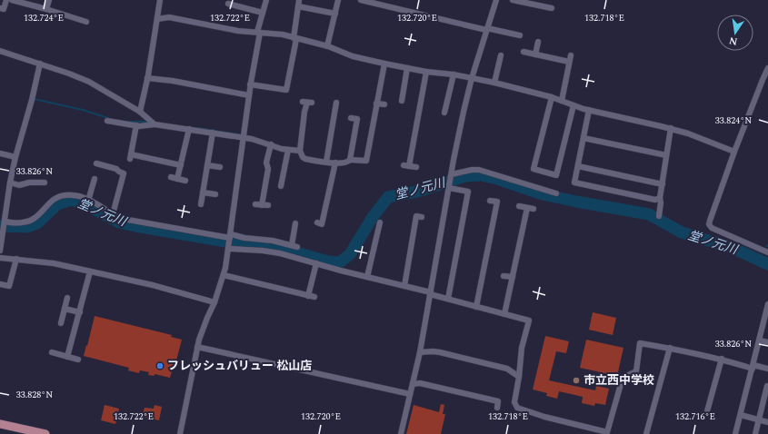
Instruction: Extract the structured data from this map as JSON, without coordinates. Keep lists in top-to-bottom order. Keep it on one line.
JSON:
{"water":["堂ノ元川"],"places":["フレッシュバリュー 松山店","市立西中学校"],"north":"bottom","coordinates":["132.724°E","132.722°E","132.720°E","132.718°E","33.824°N","33.826°N","33.828°N","132.716°E"]}
